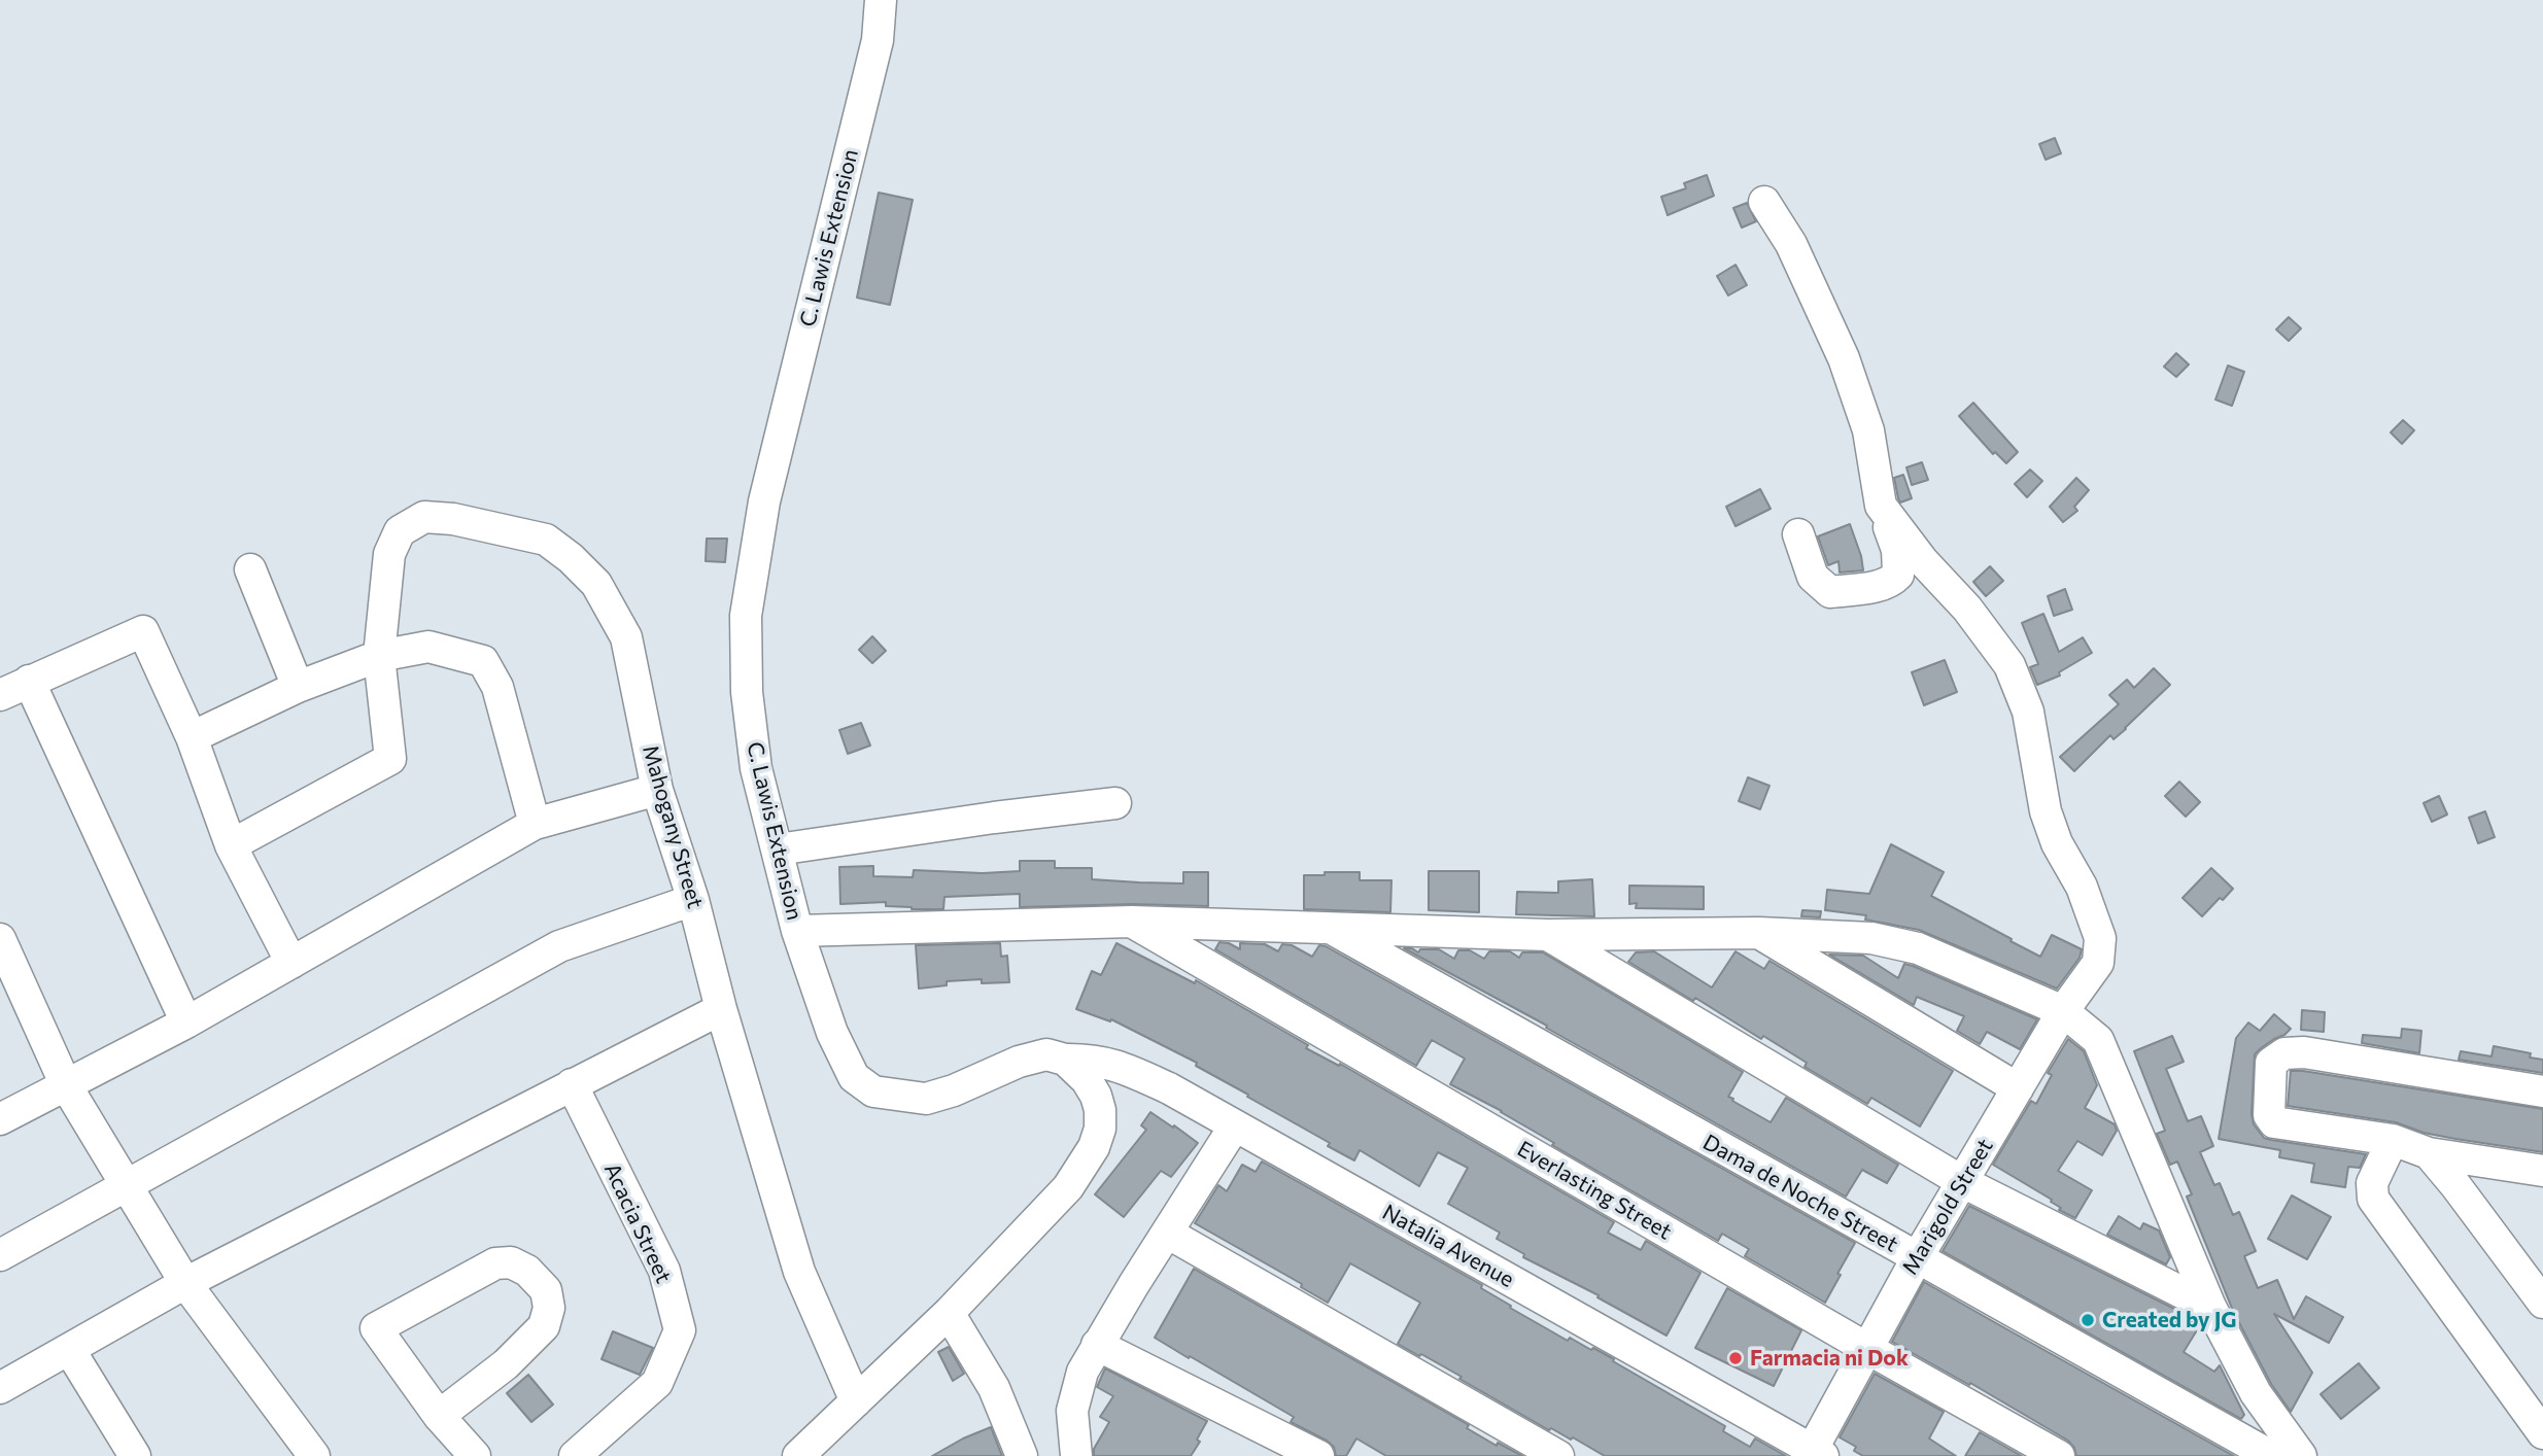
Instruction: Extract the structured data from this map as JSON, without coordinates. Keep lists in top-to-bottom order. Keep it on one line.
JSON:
{"streets":{"street":["C. Lawis Extension","Mahogany Street","Everlasting Street","Dama de Noche Street","Marigold Street","Acacia Street","Natalia Avenue"]},"crossings":[["C. Lawis Extension","Natalia Avenue"],["Everlasting Street","Marigold Street"],["Dama de Noche Street","Marigold Street"],["Marigold Street","Natalia Avenue"]],"places":["Created by JG","Farmacia ni Dok"]}
